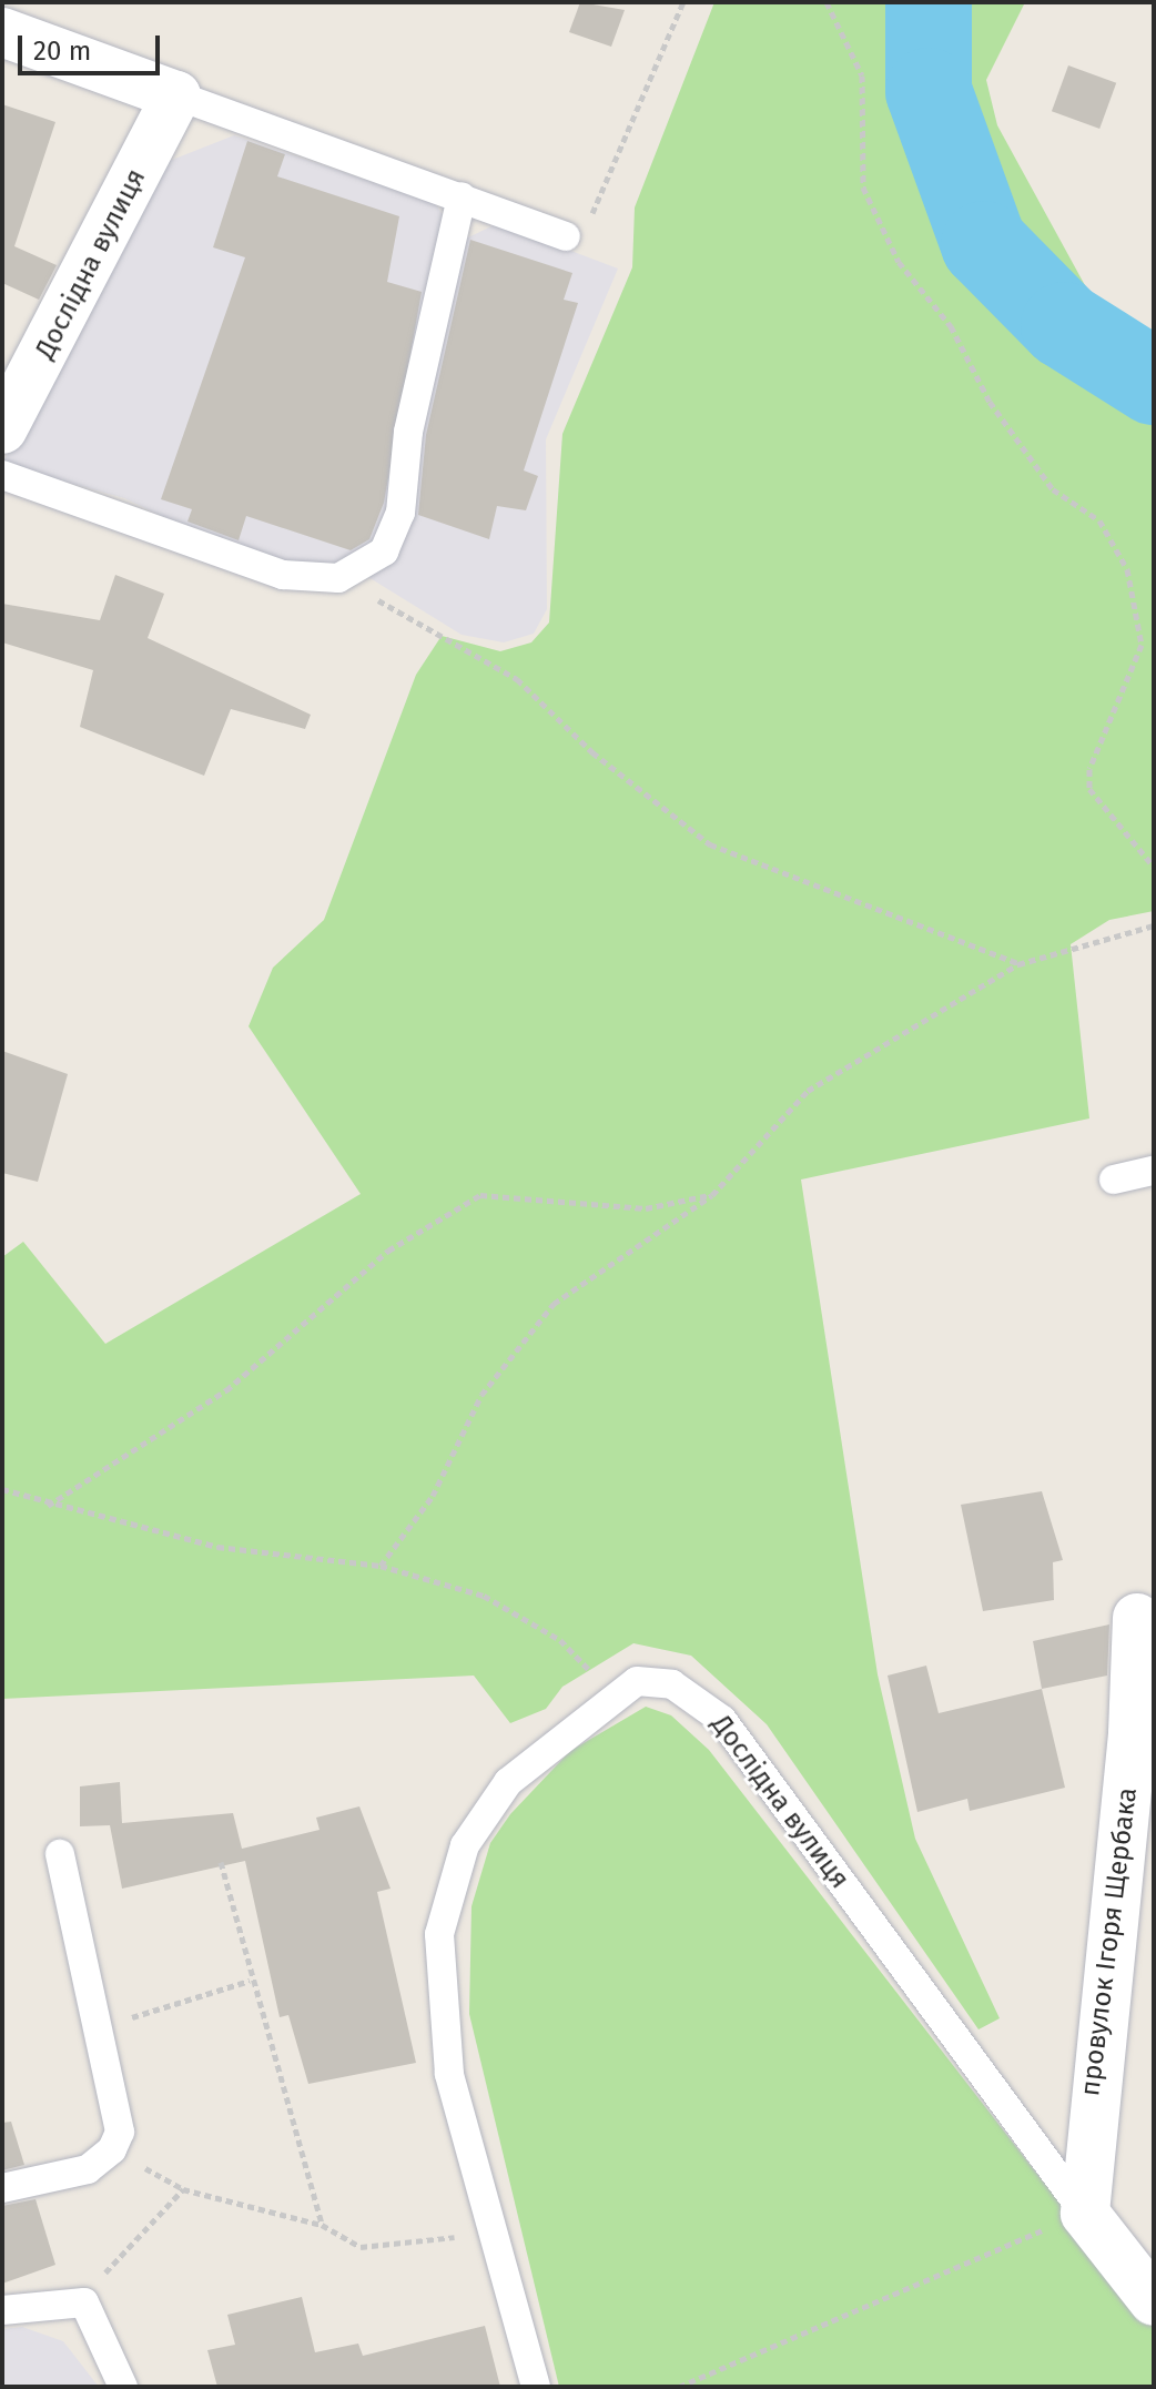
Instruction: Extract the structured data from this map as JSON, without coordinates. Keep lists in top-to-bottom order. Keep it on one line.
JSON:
{"streets":{"street":["Дослідна вулиця","провулок Ігоря Щербака"]},"crossings":[["Дослідна вулиця","провулок Ігоря Щербака"]],"scale_bar":"20 m"}
